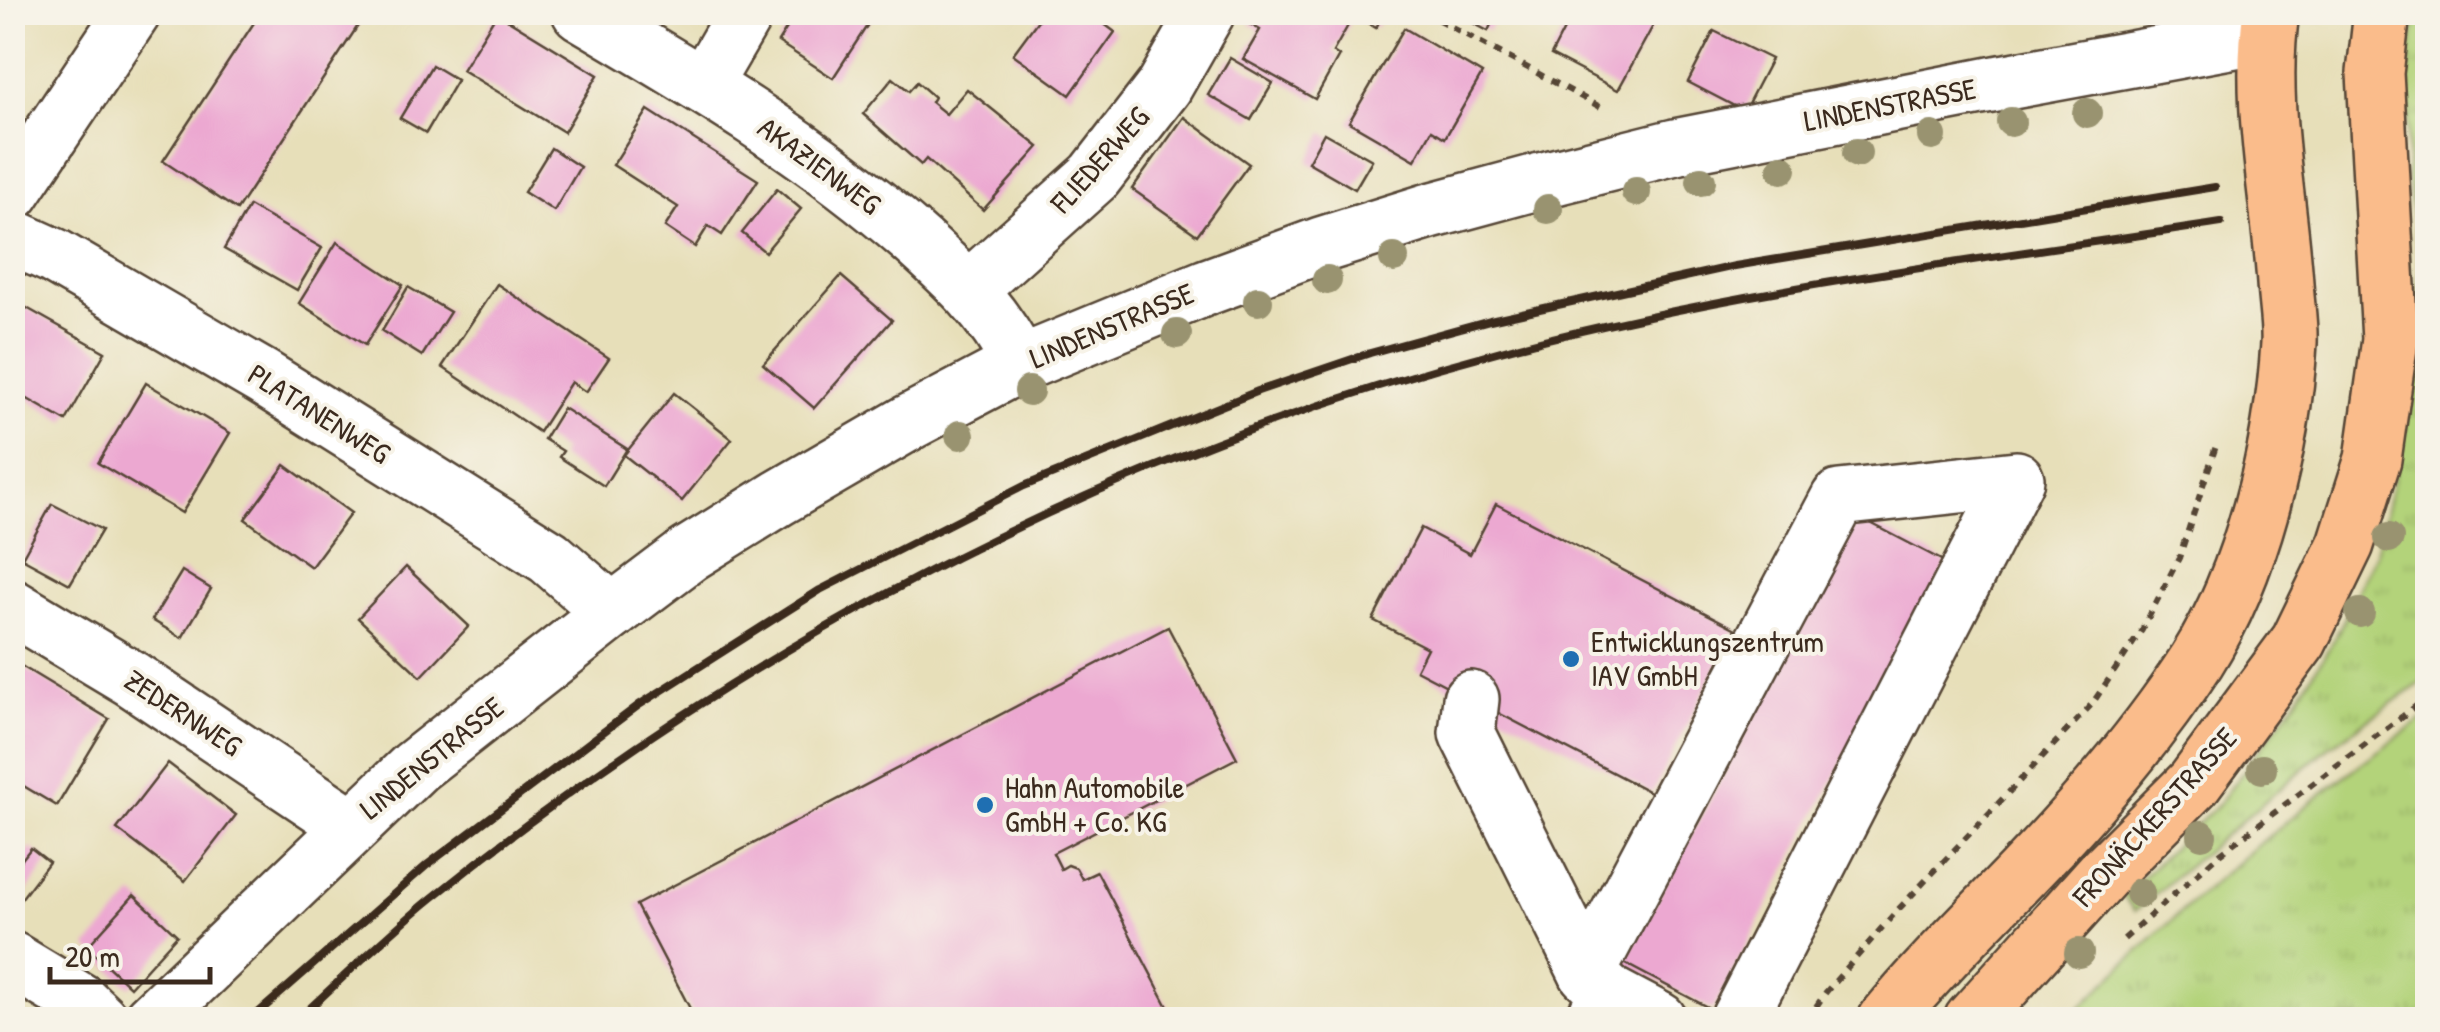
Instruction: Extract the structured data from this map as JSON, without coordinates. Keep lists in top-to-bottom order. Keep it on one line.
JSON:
{"streets":{"main road":["FRONÄCKERSTRASSE"],"street":["LINDENSTRASSE","FLIEDERWEG","AKAZIENWEG","PLATANENWEG","ZEDERNWEG"]},"crossings":[["LINDENSTRASSE","AKAZIENWEG"],["LINDENSTRASSE","PLATANENWEG"],["LINDENSTRASSE","ZEDERNWEG"],["LINDENSTRASSE","FRONÄCKERSTRASSE"],["FLIEDERWEG","AKAZIENWEG"]],"places":["Entwicklungszentrum IAV GmbH","Hahn Automobile GmbH + Co. KG"],"scale_bar":"20 m"}
